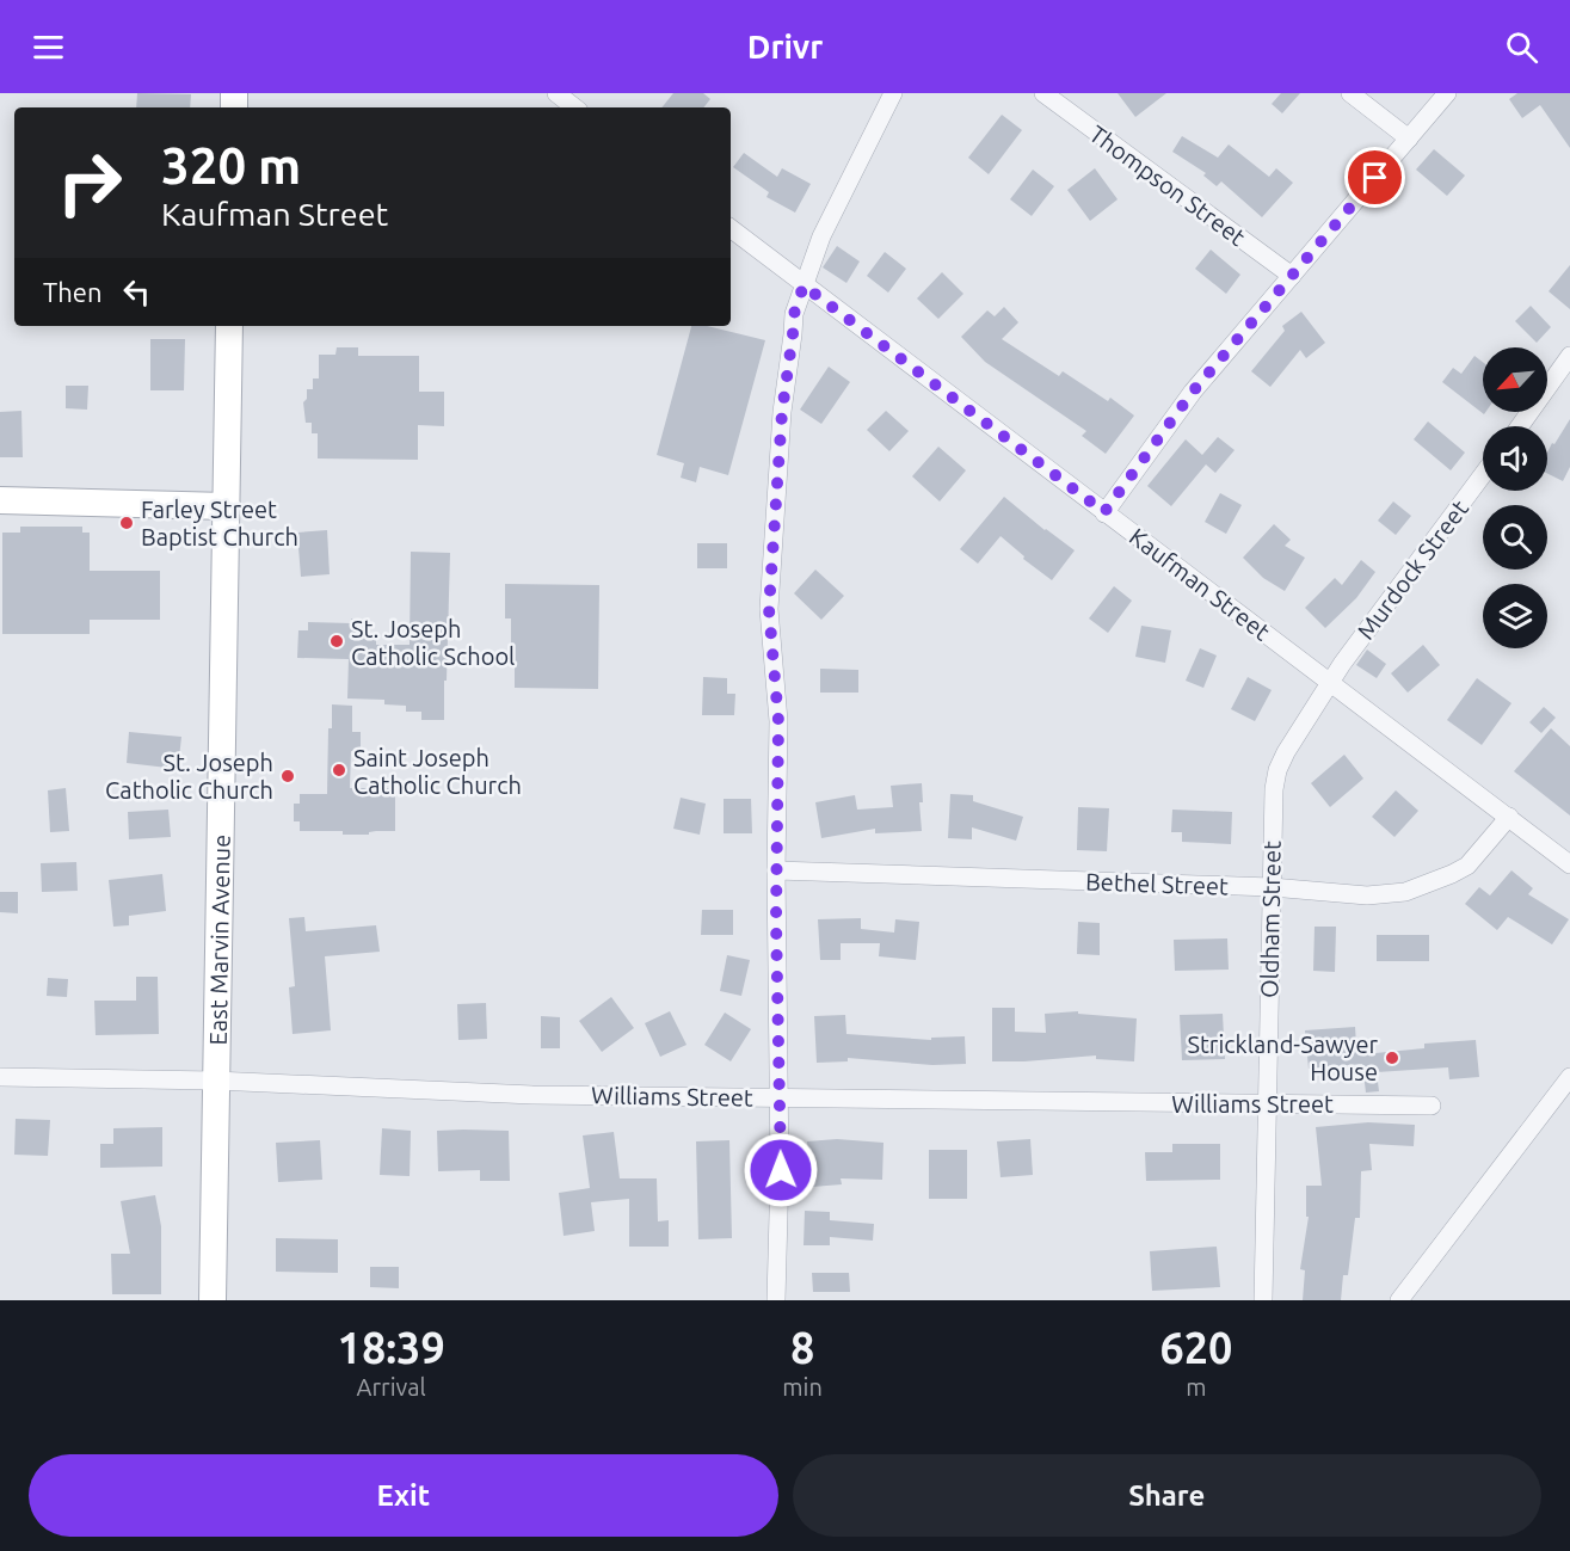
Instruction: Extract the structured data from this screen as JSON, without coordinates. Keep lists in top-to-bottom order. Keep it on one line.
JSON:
{"streets":{"main road":["East Marvin Avenue"],"street":["Thompson Street","Murdock Street","Kaufman Street","Bethel Street","Oldham Street","Williams Street"]},"crossings":[["Murdock Street","Kaufman Street"],["Murdock Street","Oldham Street"],["Kaufman Street","Bethel Street"],["Kaufman Street","Oldham Street"],["Bethel Street","Oldham Street"],["Oldham Street","Williams Street"],["East Marvin Avenue","Williams Street"]],"places":["Farley Street Baptist Church","St. Joseph Catholic School","Saint Joseph Catholic Church","St. Joseph Catholic Church","Strickland-Sawyer House"],"north":"bottom left","page":{"header":"Drivr","turn":["320 m","Kaufman Street"],"then":"Then","eta":["18:39","Arrival","8","min","620","m"],"buttons":["Exit","Share"]}}
